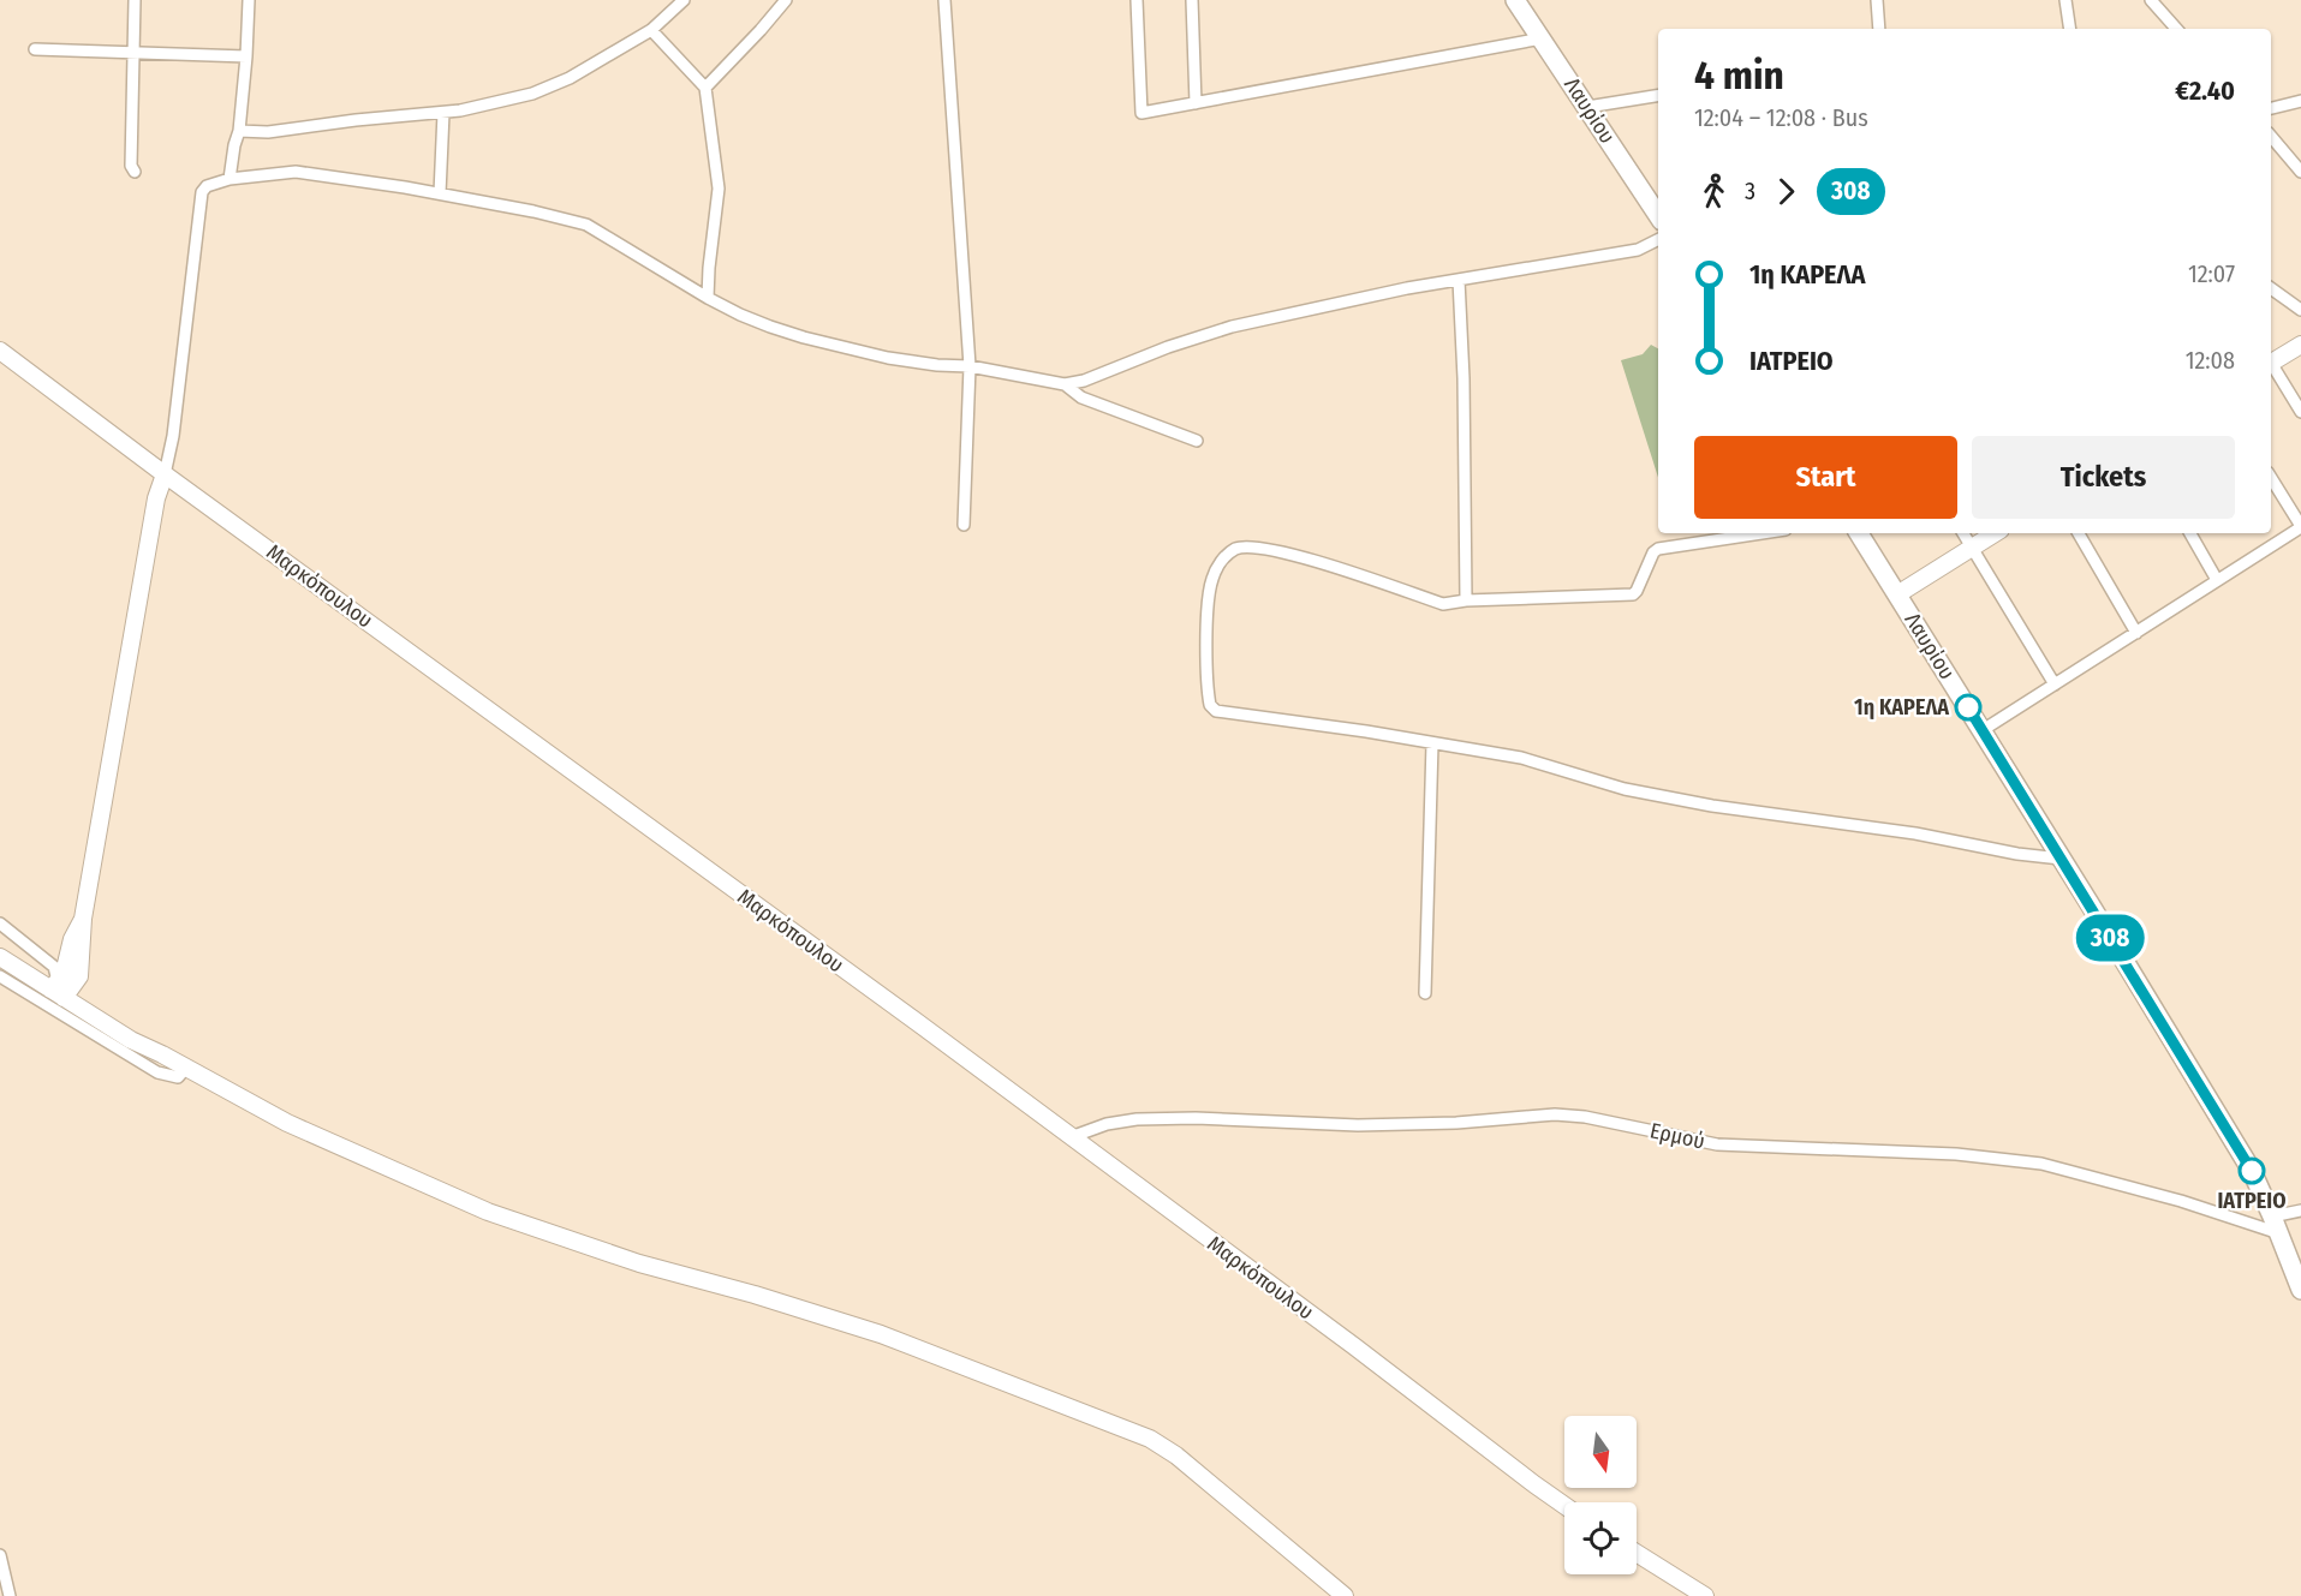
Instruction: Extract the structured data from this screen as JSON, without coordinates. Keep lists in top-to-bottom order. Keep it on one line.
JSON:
{"streets":{"main road":["Λαυρίου"],"street":["Μαρκόπουλου","Ερμού"]},"crossings":[["Λαυρίου","Ερμού"],["Μαρκόπουλου","Ερμού"]],"places":["1η ΚΑΡΕΛΑ","ΙΑΤΡΕΙΟ"],"lines":["bus line 308"],"north":"bottom","page":{"on_map":"308","heading":["4 min","12:04 – 12:08 · Bus","€2.40"],"legs":["3","308"],"list":[{"name":"1η ΚΑΡΕΛΑ","value":"12:07"},{"name":"ΙΑΤΡΕΙΟ","value":"12:08"}],"buttons":["Start","Tickets"]}}
